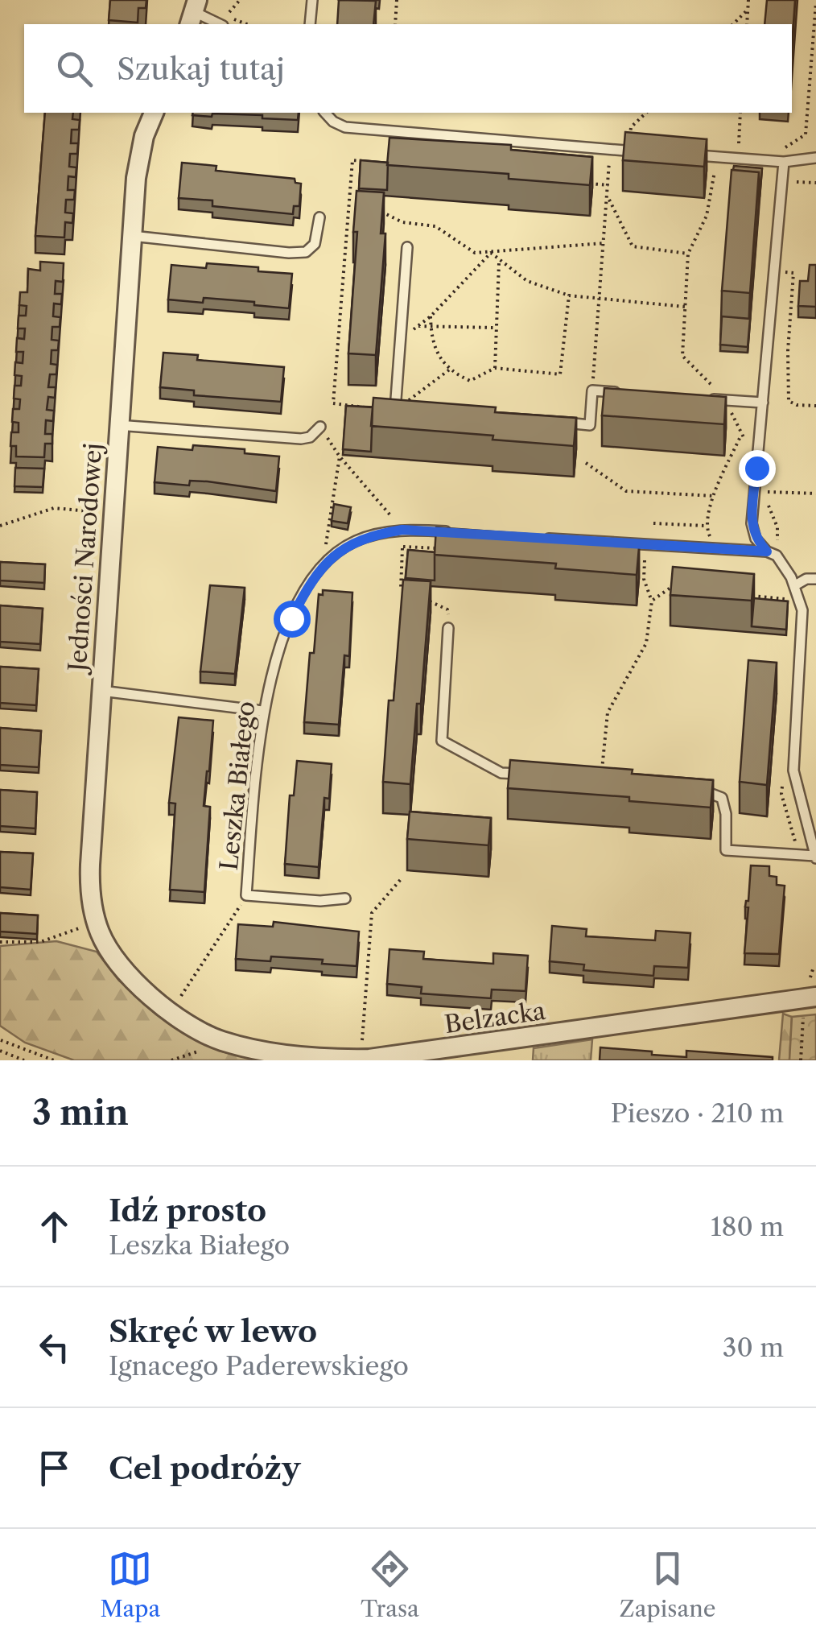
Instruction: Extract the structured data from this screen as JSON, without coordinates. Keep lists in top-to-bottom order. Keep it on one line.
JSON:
{"streets":{"street":["Jedności Narodowej","Belzacka"],"lane":["Leszka Białego"]},"crossings":[["Jedności Narodowej","Belzacka"]],"page":{"search":"Szukaj tutaj","heading":["3 min","Pieszo · 210 m"],"list":[["Idź prosto","Leszka Białego","180 m"],["Skręć w lewo","Ignacego Paderewskiego","30 m"],"Cel podróży"],"nav":["Mapa","Trasa","Zapisane"]}}
